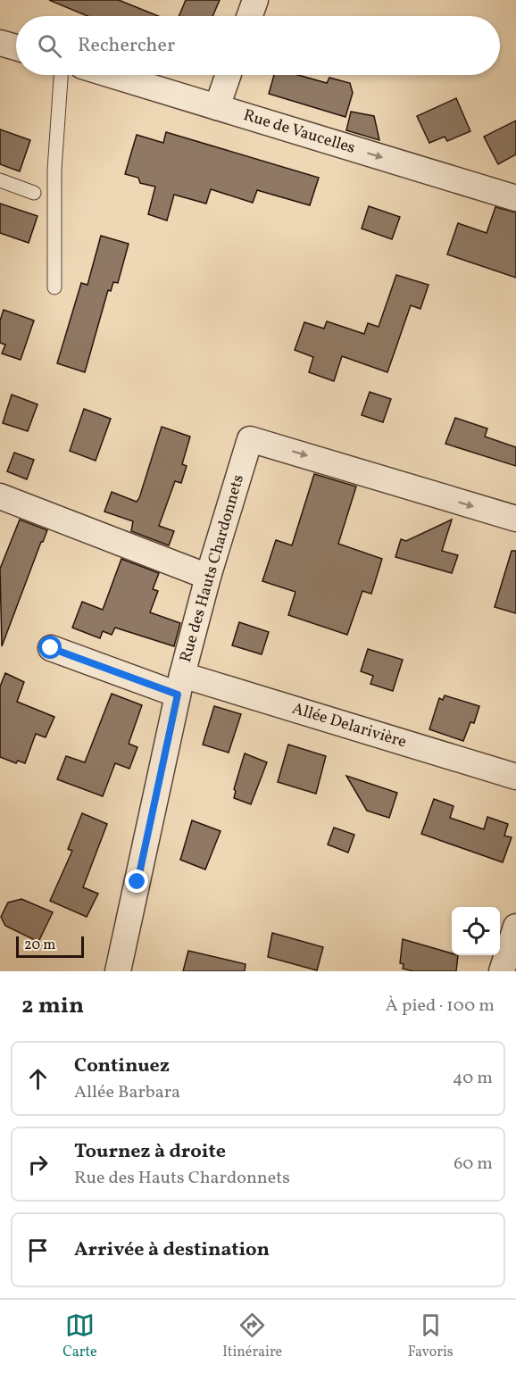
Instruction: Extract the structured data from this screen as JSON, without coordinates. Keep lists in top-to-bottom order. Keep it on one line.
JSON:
{"streets":{"street":["Rue de Vaucelles","Rue des Hauts Chardonnets","Allée Delarivière"]},"crossings":[["Rue des Hauts Chardonnets","Allée Delarivière"]],"one_way":["Rue de Vaucelles"],"scale_bar":"20 m","page":{"search":"Rechercher","scale":"20 m","heading":["2 min","À pied · 100 m"],"list":[["Continuez","Allée Barbara","40 m"],["Tournez à droite","Rue des Hauts Chardonnets","60 m"],"Arrivée à destination"],"nav":["Carte","Itinéraire","Favoris"]}}
